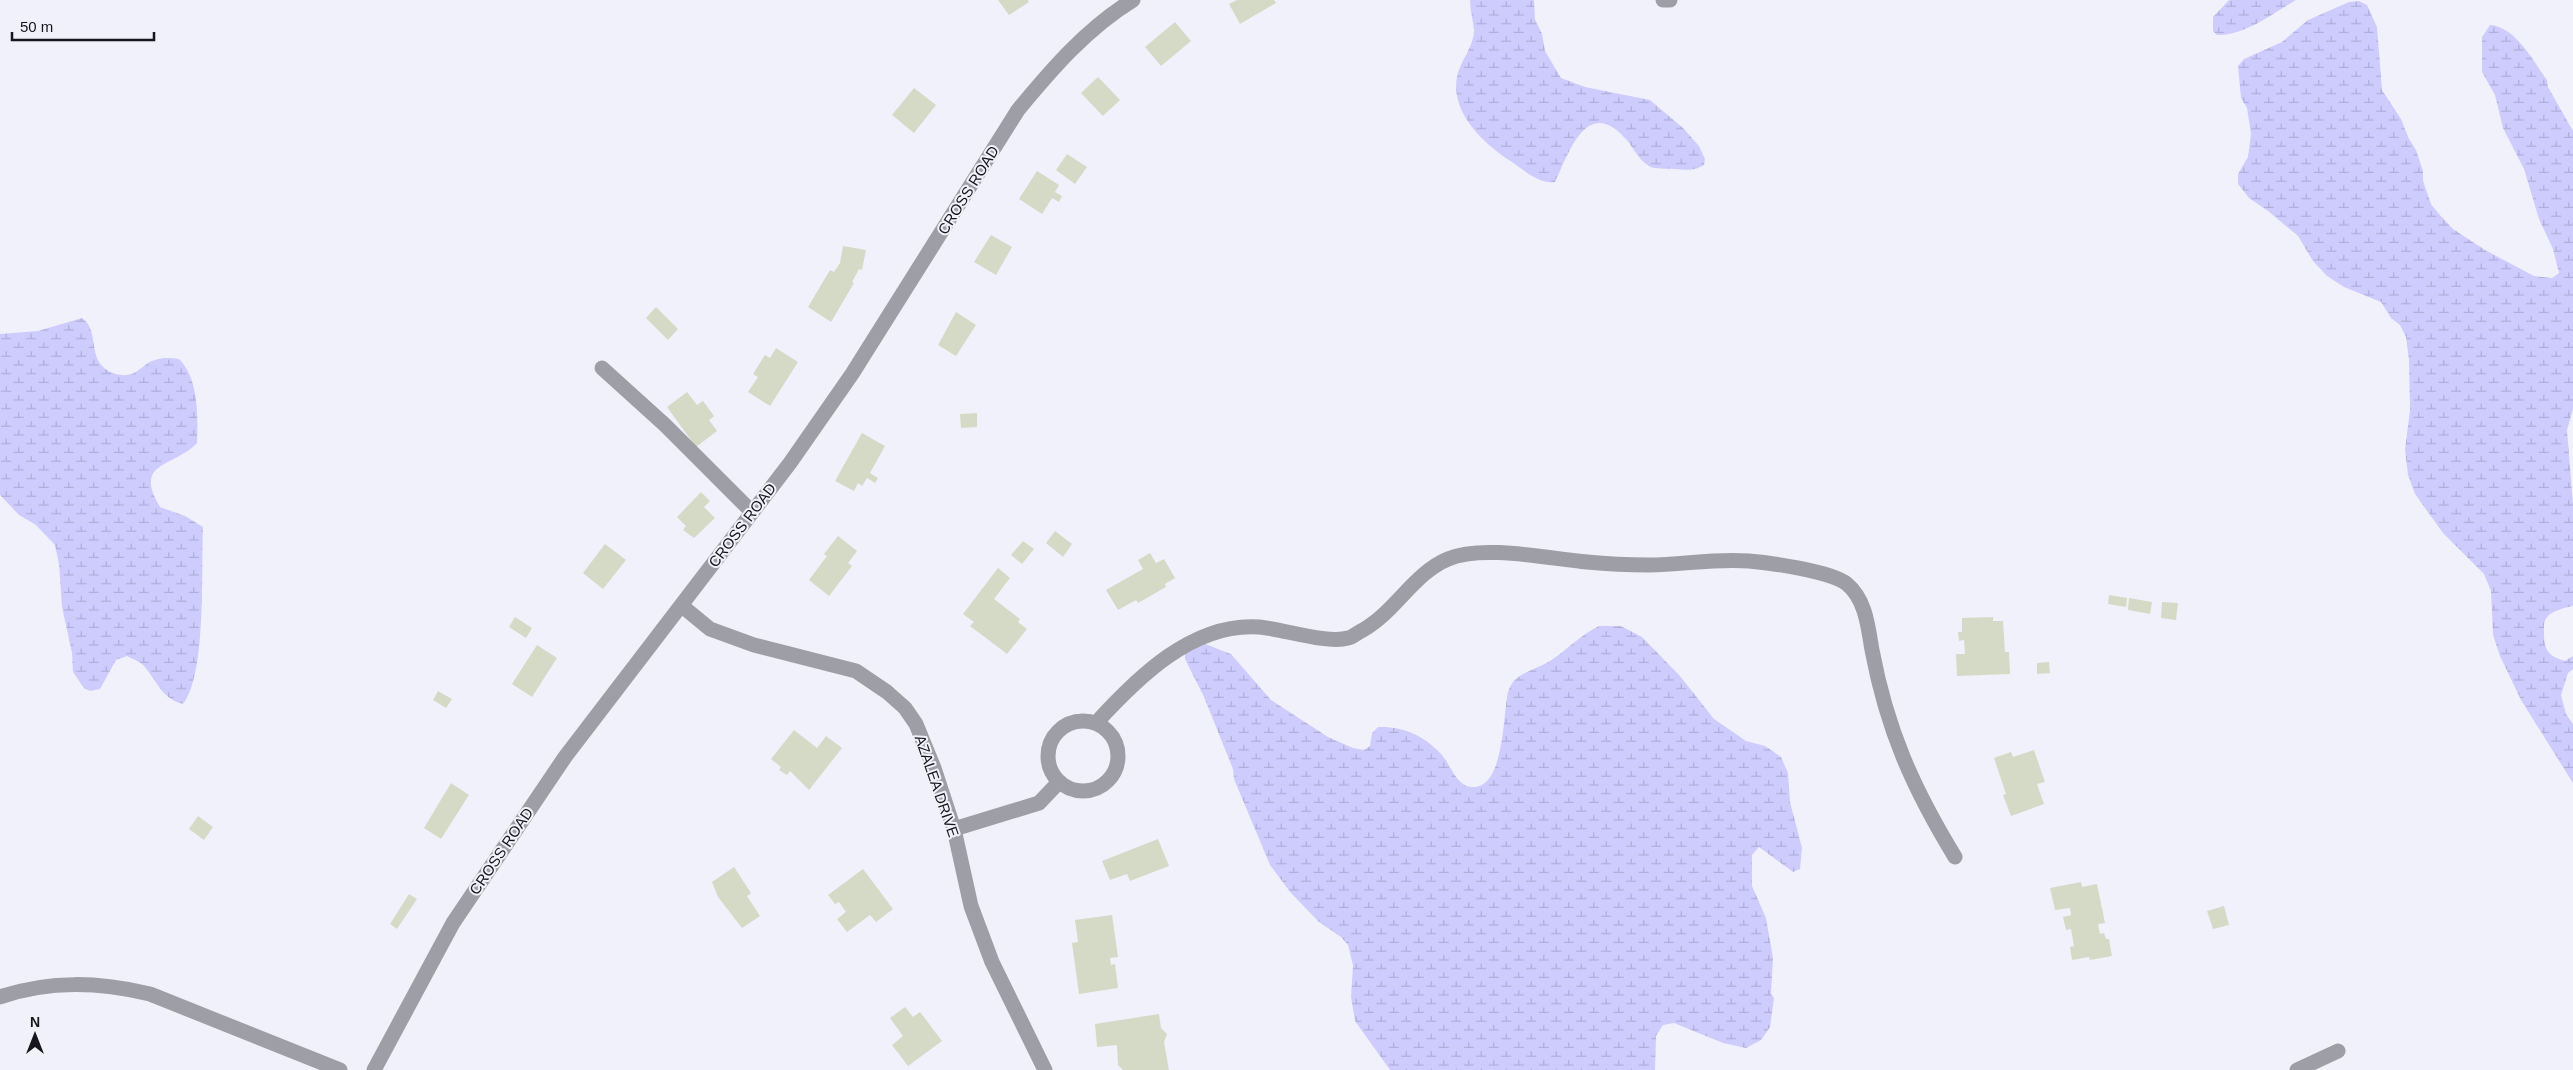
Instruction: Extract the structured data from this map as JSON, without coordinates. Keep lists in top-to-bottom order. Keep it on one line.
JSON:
{"streets":{"street":["CROSS ROAD","AZALEA DRIVE"]},"crossings":[["CROSS ROAD","AZALEA DRIVE"]],"scale_bar":"50 m","north":"top"}
